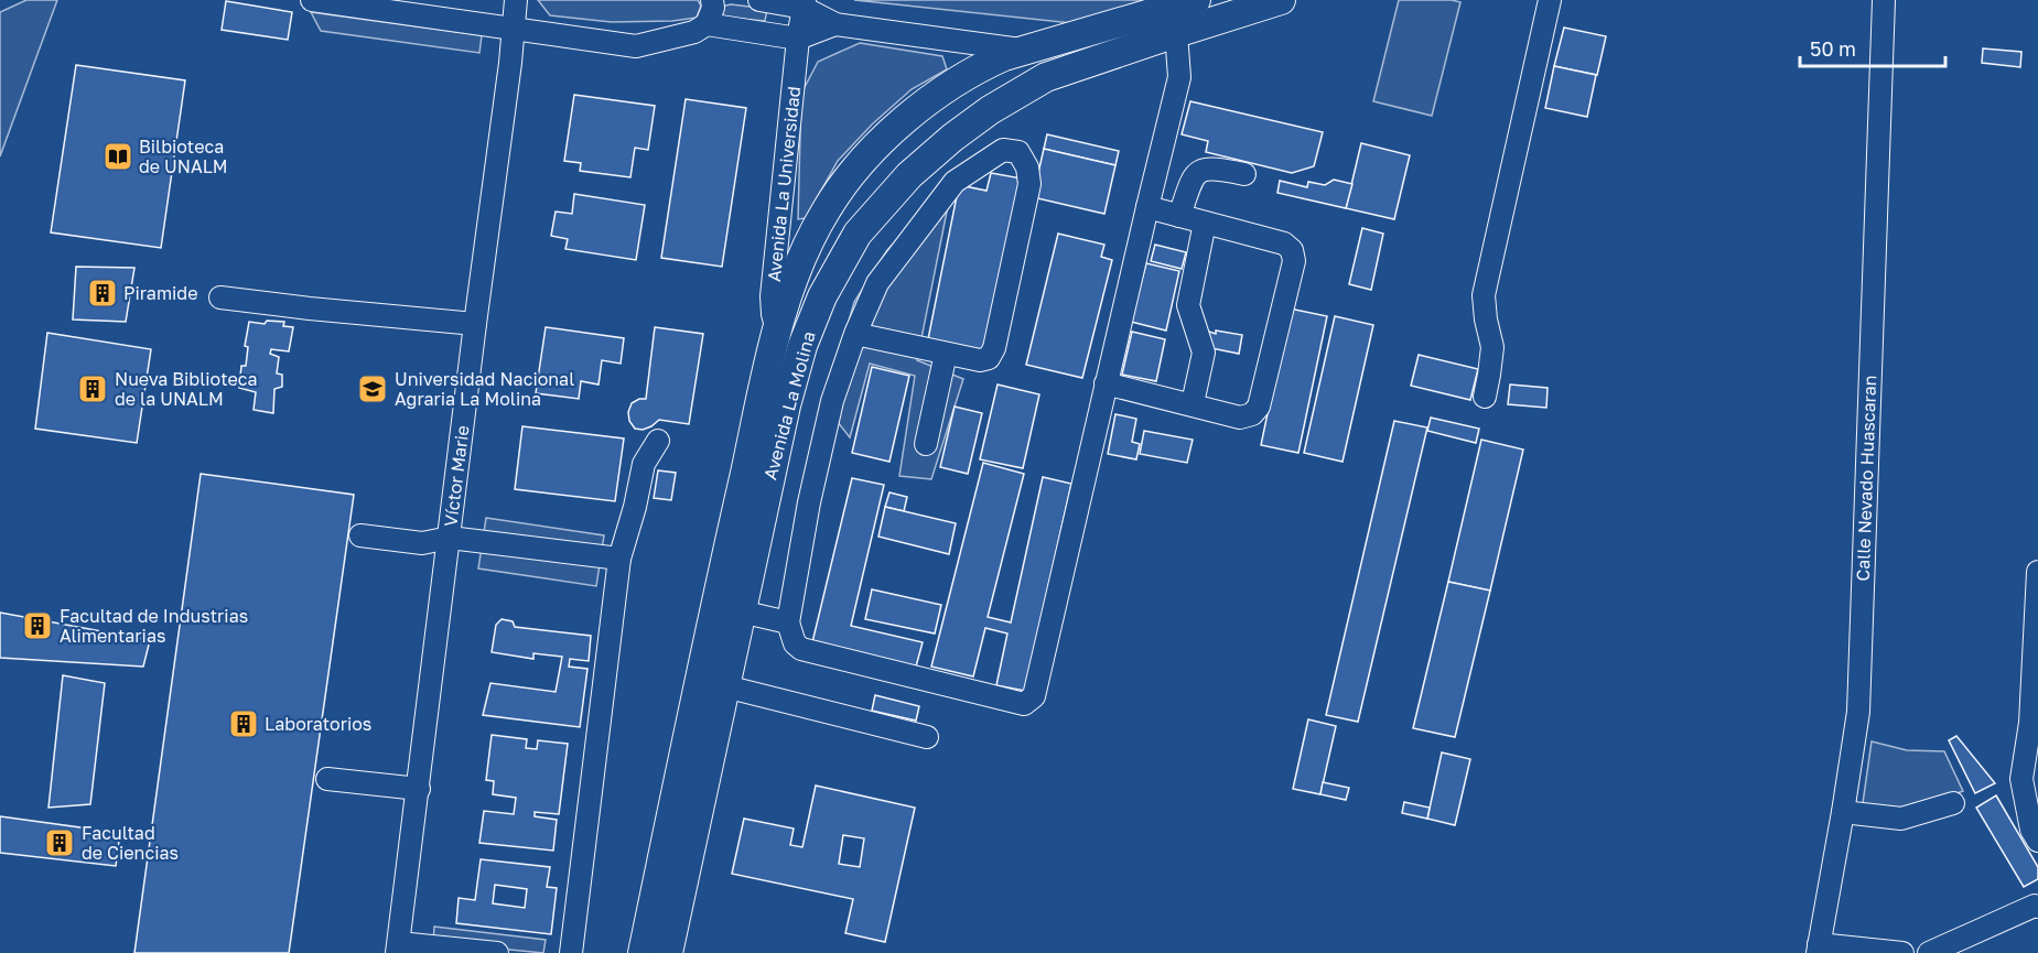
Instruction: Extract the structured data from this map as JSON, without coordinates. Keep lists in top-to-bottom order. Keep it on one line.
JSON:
{"streets":{"main road":["Avenida La Molina"],"street":["Avenida La Universidad","Víctor Marie","Calle Nevado Huascaran"]},"crossings":[["Avenida La Universidad","Avenida La Molina"]],"places":{"library":["Bilbioteca de UNALM"],"building":["Piramide","Nueva Biblioteca de la UNALM","Facultad de Industrias Alimentarias","Laboratorios","Facultad de Ciencias"],"school or university":["Universidad Nacional Agraria La Molina"]},"scale_bar":"50 m"}
